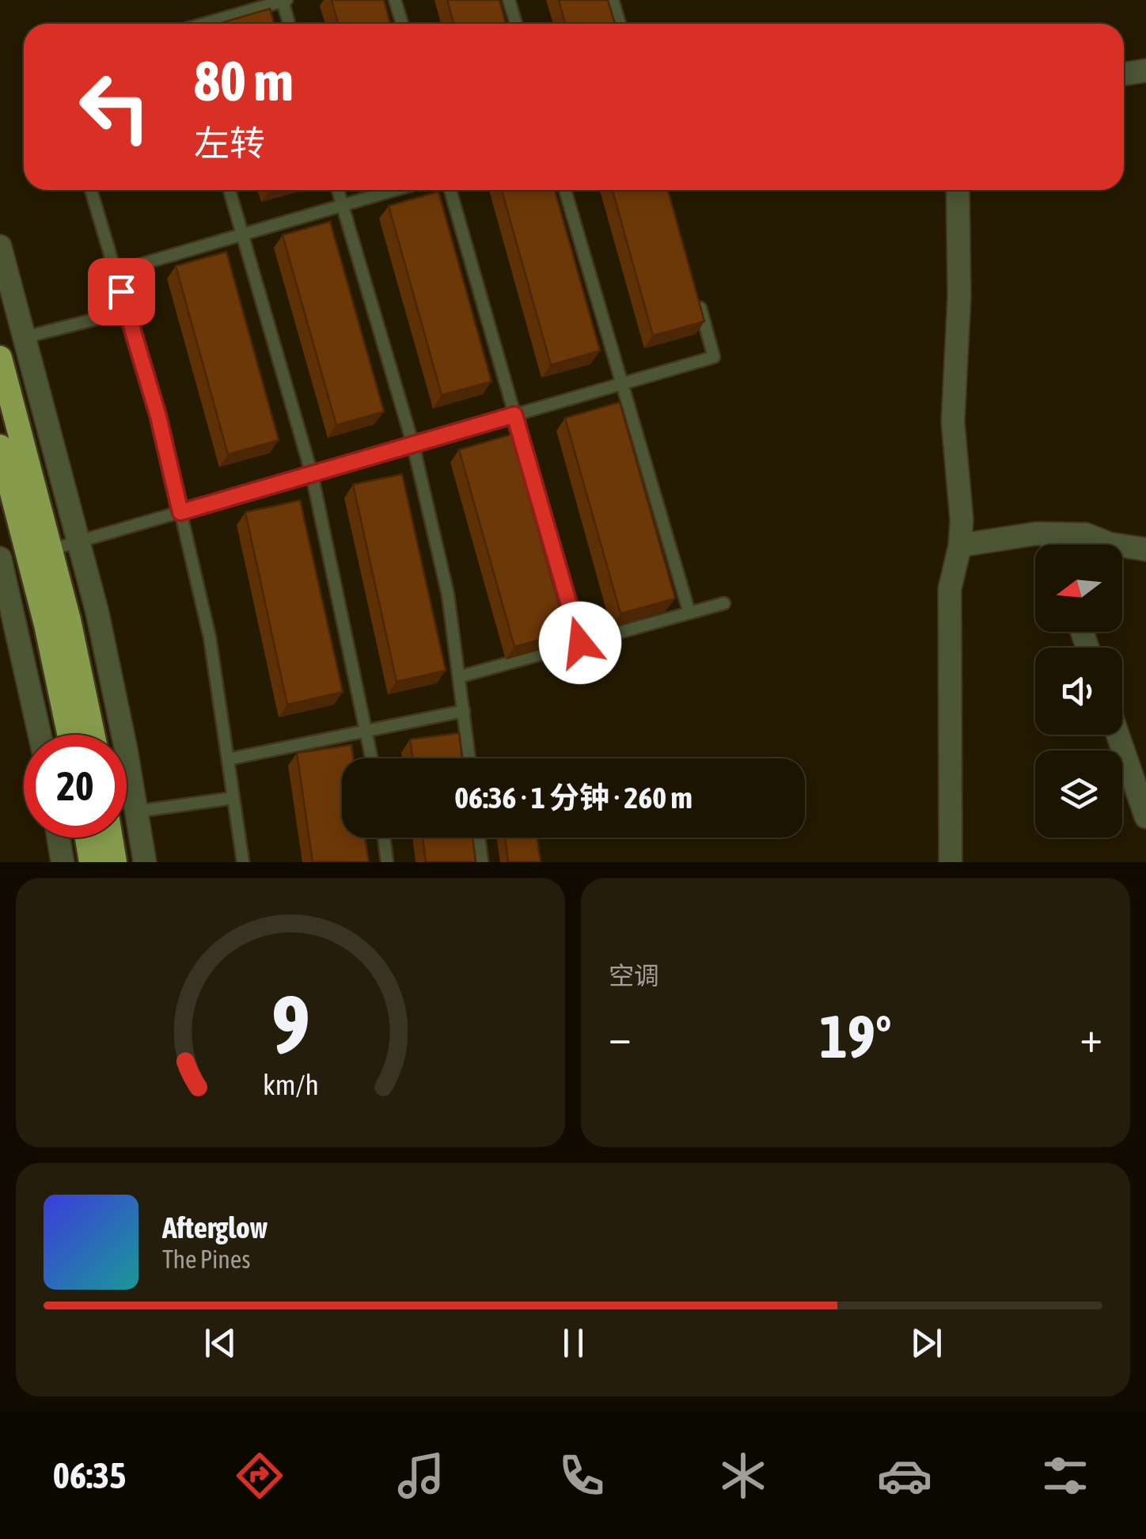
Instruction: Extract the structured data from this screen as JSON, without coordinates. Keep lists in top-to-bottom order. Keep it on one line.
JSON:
{"north":"left","page":{"turn":["80 m","左转"],"limit":"20","trip":"06:36 · 1 分钟 · 260 m","tile":"空调","heat":["−","19°","+"],"song":["Afterglow","The Pines"],"tabs":"06:35","gauge":["9","km/h"]}}
